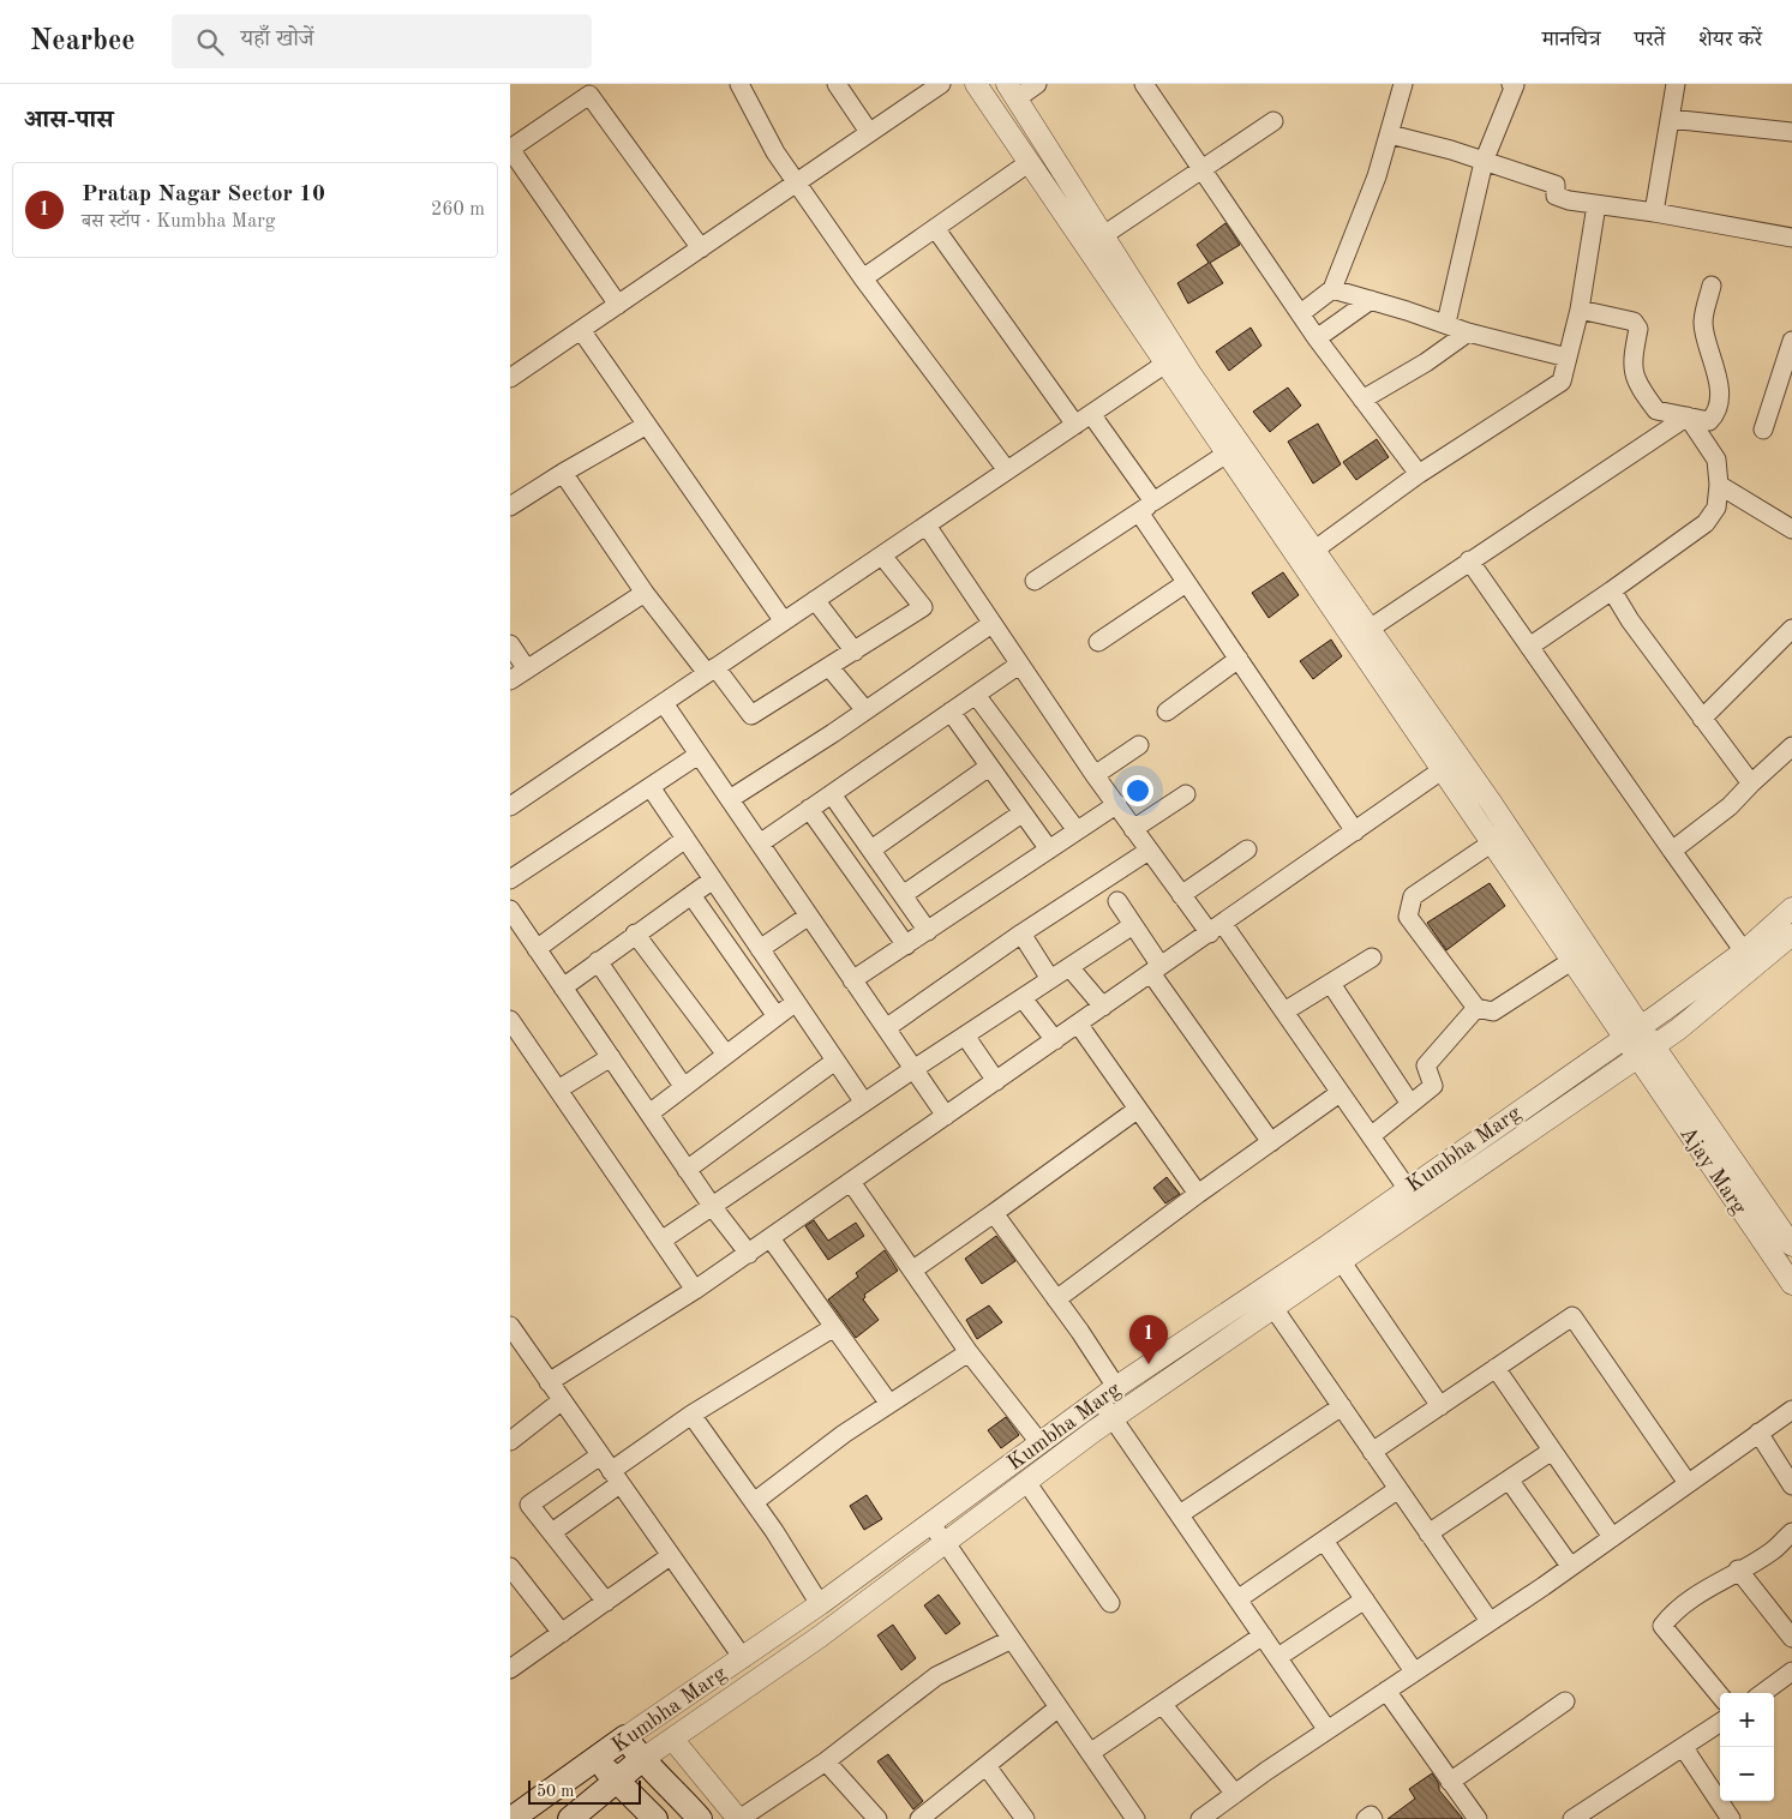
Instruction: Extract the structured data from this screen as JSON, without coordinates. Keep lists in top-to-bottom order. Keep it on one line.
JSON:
{"streets":{"main road":["Kumbha Marg"],"street":["Ajay Marg"]},"crossings":[["Kumbha Marg","Ajay Marg"]],"scale_bar":"50 m","page":{"header":"Nearbee","search":"यहाँ खोजें","nav":["मानचित्र","परतें","शेयर करें"],"heading":"आस-पास","list":[{"mark":"1","name":"Pratap Nagar Sector 10","note":"बस स्टॉप · Kumbha Marg","value":"260 m"}],"pins":"1","map_buttons":["+","−"],"scale":"50 m"}}
